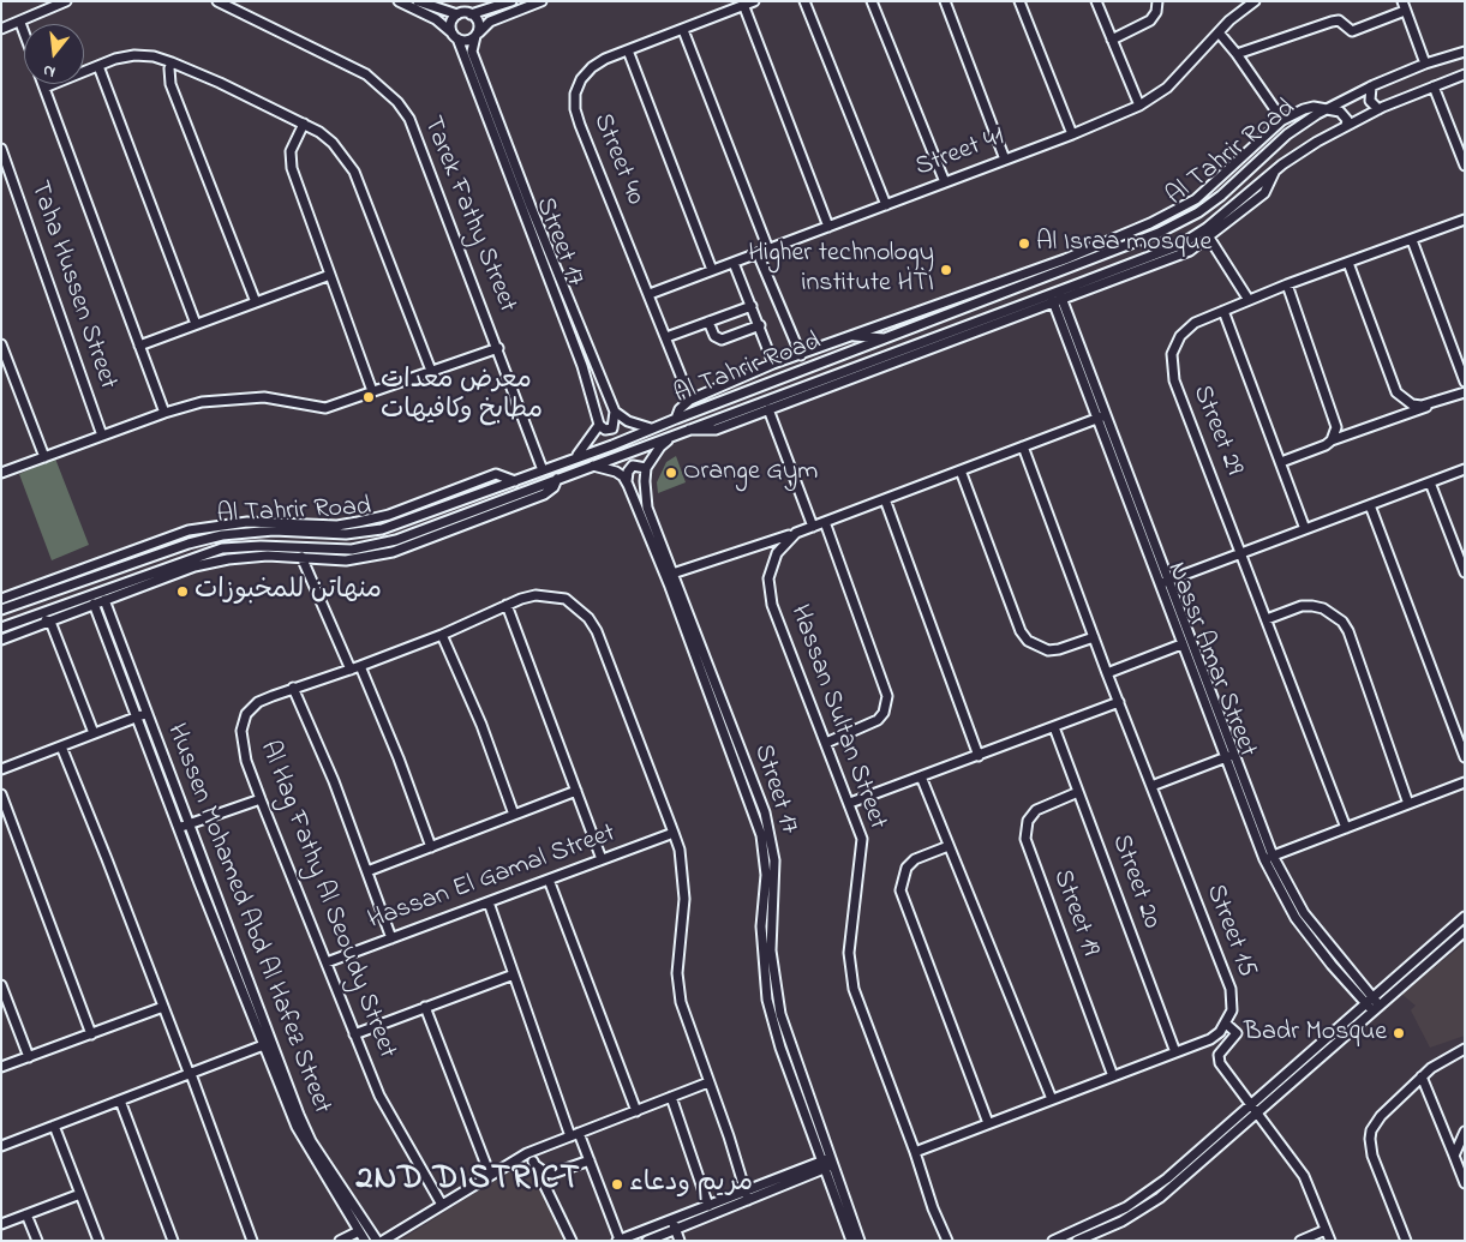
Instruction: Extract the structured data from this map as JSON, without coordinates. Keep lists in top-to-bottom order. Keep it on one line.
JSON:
{"streets":{"street":["Street 41","Al Tahrir Road","Street 40","Tarek Fathy Street","Street 17","Taha Hussen Street","Street 29","Nassr Amar Street","Hassan Sultan Street","Hassan El Gamal Street","Street 20","Al Hag Fathy Al Seoudy Street","Street 19","Hussen Mohamed Abd Al Hafez Street","Street 15"]},"crossings":[["Street 41","Street 40"],["Al Tahrir Road","Tarek Fathy Street"],["Hassan El Gamal Street","Al Hag Fathy Al Seoudy Street"],["Street 20","Street 19"]],"districts":["2ND DISTRICT"],"places":["Al Israa mosque","Higher technology institute HTI","معرض معدات مطابخ وكافيهات","Orange Gym","منهاتن للمخبوزات","Badr Mosque","مريم ودعاء"],"north":"bottom"}
